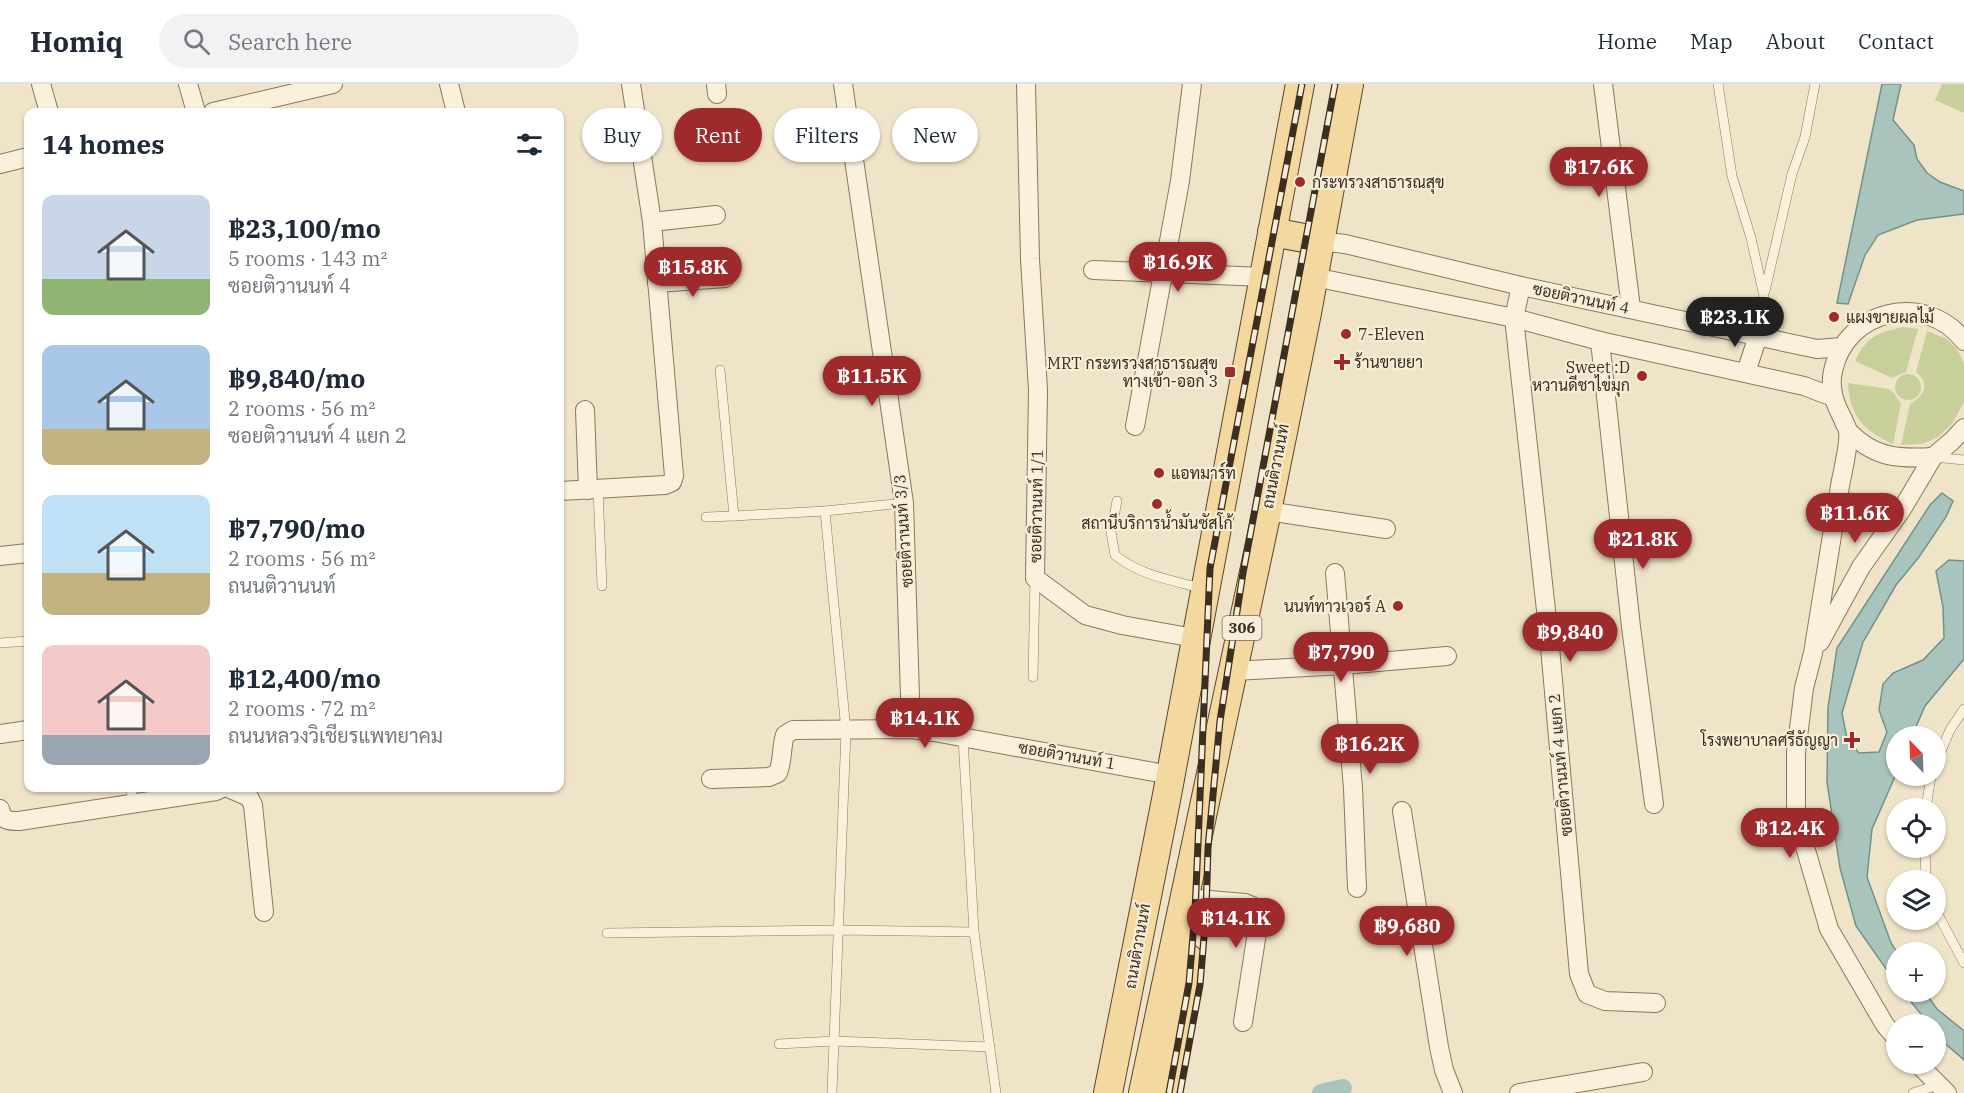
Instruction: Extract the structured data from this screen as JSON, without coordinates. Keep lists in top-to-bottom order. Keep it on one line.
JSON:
{"streets":{"main road":["ถนนติวานนท์","306"],"street":["ซอยติวานนท์ 4","ซอยติวานนท์ 1/1","ซอยติวานนท์ 3/3","ซอยติวานนท์ 1","ซอยติวานนท์ 4 แยก 2"]},"crossings":[["ซอยติวานนท์ 4","ถนนติวานนท์"],["ซอยติวานนท์ 4","ซอยติวานนท์ 4 แยก 2"],["ถนนติวานนท์","ซอยติวานนท์ 1/1"],["ถนนติวานนท์","ซอยติวานนท์ 1"],["ซอยติวานนท์ 3/3","ซอยติวานนท์ 1"]],"places":{"other":["กระทรวงสาธารณสุข","แผงขายผลไม้","7-Eleven","Sweet :D หวานดีชาไข่มุก","แอทมาร์ท","สถานีบริการน้ำมันซัสโก้","นนท์ทาวเวอร์ A"],"health":["ร้านขายยา","โรงพยาบาลศรีธัญญา"],"transit":["MRT กระทรวงสาธารณสุข ทางเข้า-ออก 3"]},"north":"top left","page":{"header":"Homiq","search":"Search here","nav":["Home","Map","About","Contact"],"chip":["Buy","Rent","Filters","New"],"heading":"14 homes","price":["฿17.6K","฿16.9K","฿15.8K","฿23.1K","฿11.5K","฿11.6K","฿21.8K","฿9,840","฿7,790","฿14.1K","฿16.2K","฿12.4K","฿14.1K","฿9,680"],"list":[{"name":"฿23,100/mo","note":"5 rooms · 143 m² · ซอยติวานนท์ 4"},{"name":"฿9,840/mo","note":"2 rooms · 56 m² · ซอยติวานนท์ 4 แยก 2"},{"name":"฿7,790/mo","note":"2 rooms · 56 m² · ถนนติวานนท์"},{"name":"฿12,400/mo","note":"2 rooms · 72 m² · ถนนหลวงวิเชียรแพทยาคม"}],"map_buttons":["+","−"]}}
